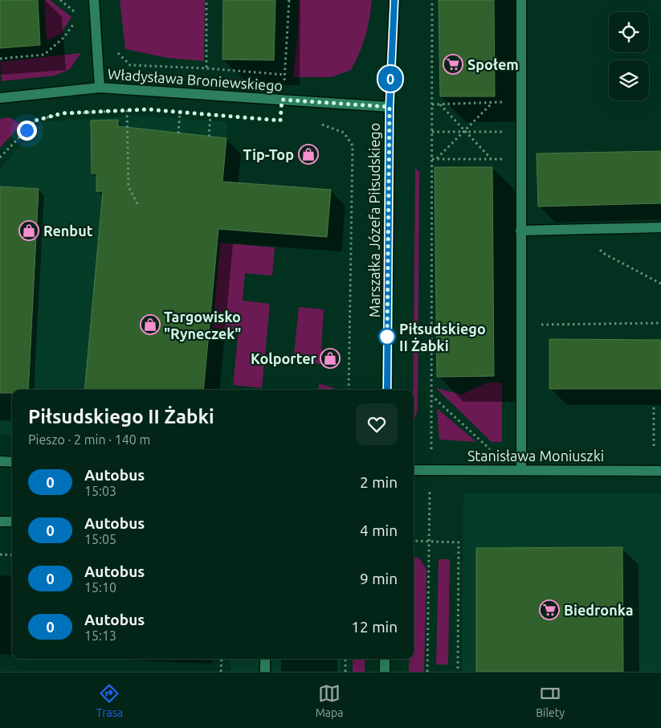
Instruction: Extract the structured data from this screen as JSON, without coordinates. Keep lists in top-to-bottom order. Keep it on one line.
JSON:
{"streets":{"street":["Władysława Broniewskiego","Marszałka Józefa Piłsudskiego","Stanisława Moniuszki"]},"crossings":[["Władysława Broniewskiego","Marszałka Józefa Piłsudskiego"]],"places":{"supermarket":["Społem","Biedronka"],"shop":["Tip-Top","Renbut","Targowisko \"Ryneczek\"","Kolporter"],"other":["Piłsudskiego II Żabki"]},"lines":["bus line 0"],"page":{"on_map":"0","heading":["Piłsudskiego II Żabki","Pieszo · 2 min · 140 m"],"list":[{"mark":"0","name":"Autobus","note":"15:03","value":"2 min"},{"mark":"0","name":"Autobus","note":"15:05","value":"4 min"},{"mark":"0","name":"Autobus","note":"15:10","value":"9 min"},{"mark":"0","name":"Autobus","note":"15:13","value":"12 min"}],"tabs":["Trasa","Mapa","Bilety"]}}
